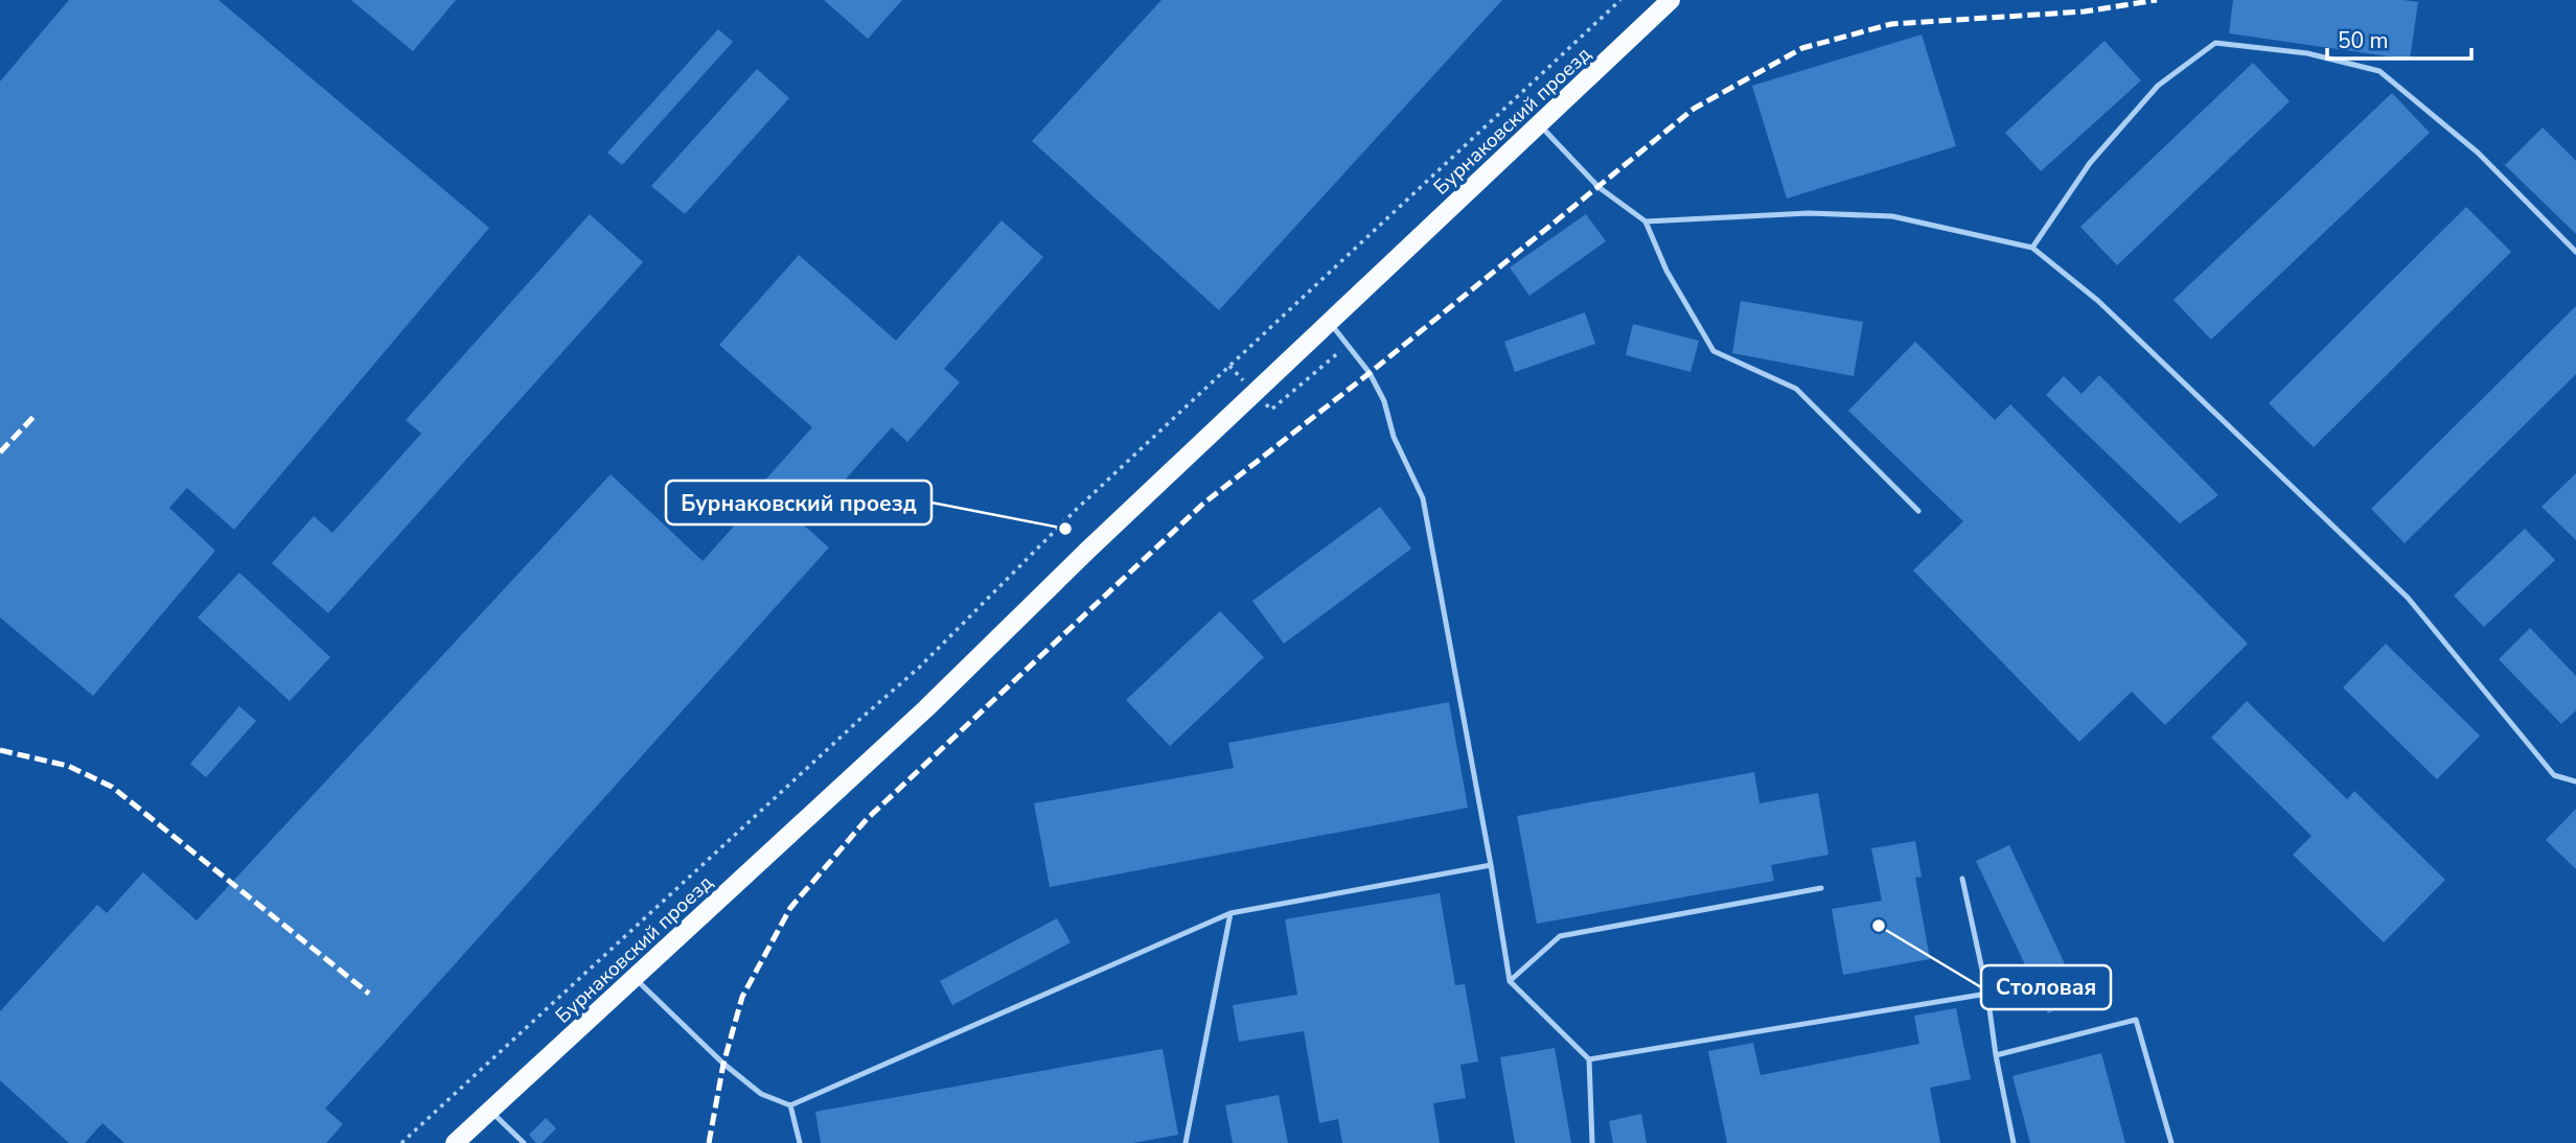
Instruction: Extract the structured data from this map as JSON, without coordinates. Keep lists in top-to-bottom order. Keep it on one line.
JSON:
{"streets":{"main road":["Бурнаковский проезд"]},"places":["Бурнаковский проезд","Столовая"],"scale_bar":"50 m"}
